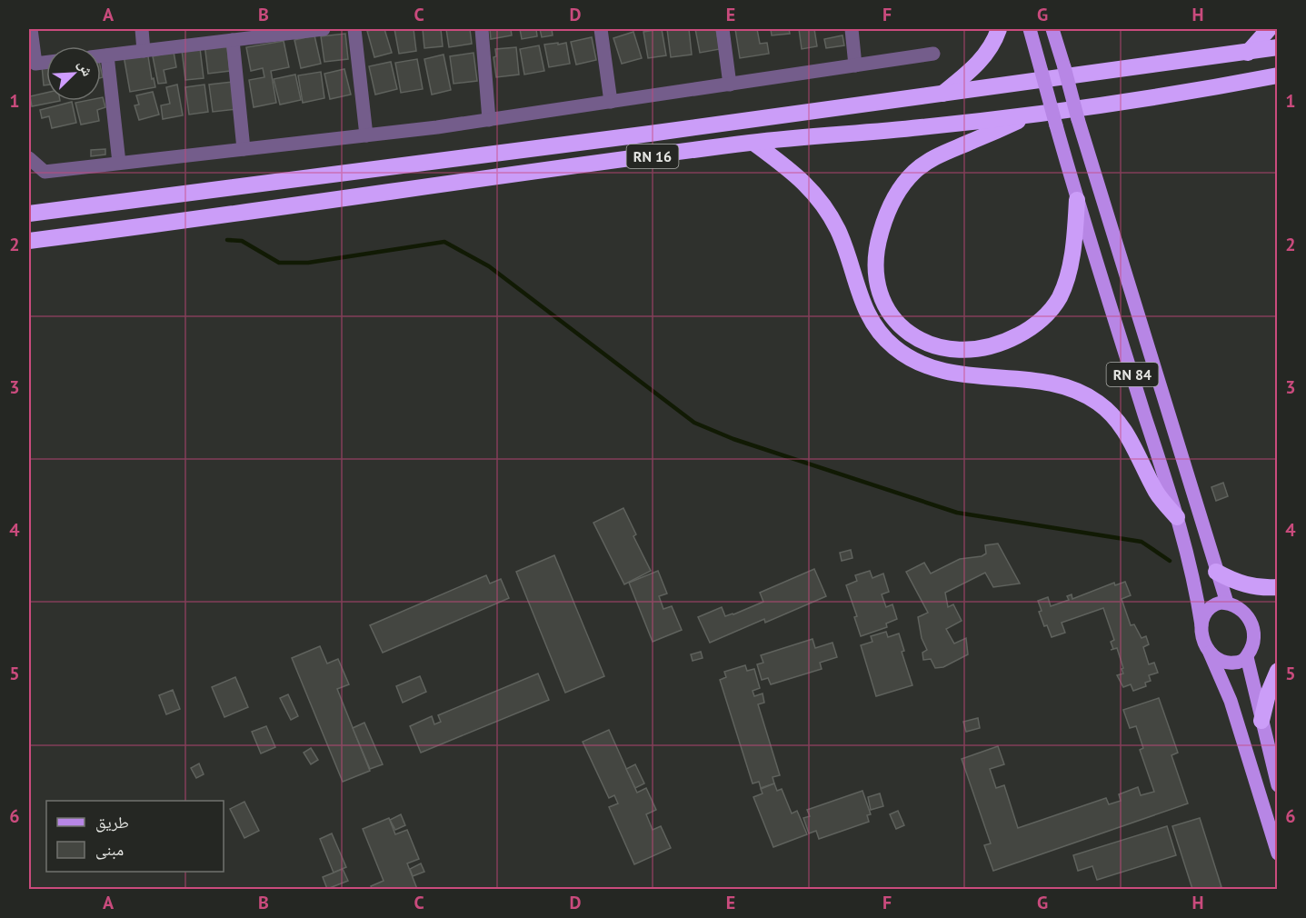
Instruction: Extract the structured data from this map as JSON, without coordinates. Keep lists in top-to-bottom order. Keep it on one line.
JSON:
{"streets":{"highway":["RN 16"],"main road":["RN 84"]},"legend":["طريق","مبنى"],"north":"top right","grid":{"columns":["A","B","C","D","E","F","G","H"],"rows":["1","2","3","4","5","6"]}}
